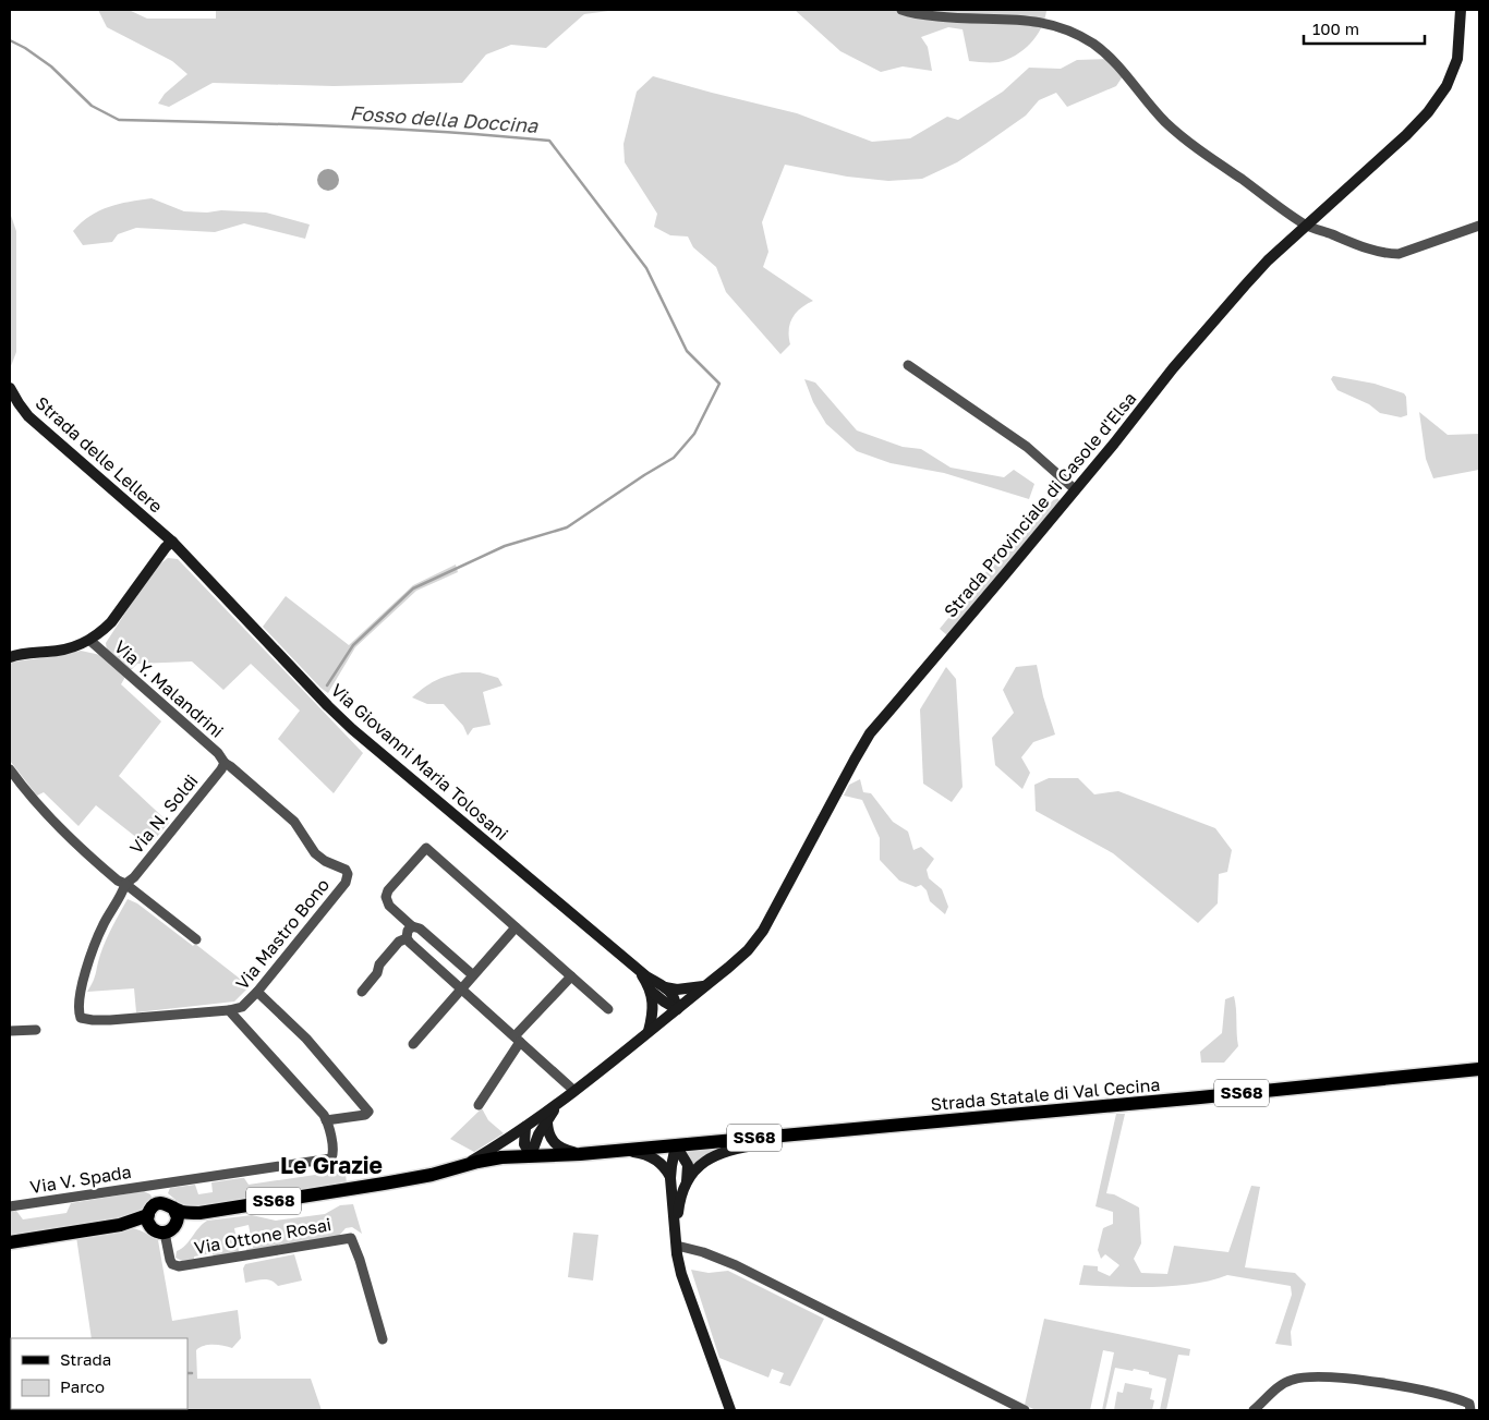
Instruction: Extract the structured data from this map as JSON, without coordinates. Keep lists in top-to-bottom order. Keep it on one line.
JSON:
{"streets":{"main road":["Strada delle Lellere","Strada Provinciale di Casole d'Elsa","Via Giovanni Maria Tolosani","SS68","Strada Statale di Val Cecina"],"street":["Via Y. Malandrini","Via N. Soldi","Via Mastro Bono","Via V. Spada","Via Ottone Rosai"]},"crossings":[["Strada delle Lellere","Via Giovanni Maria Tolosani"],["Strada Provinciale di Casole d'Elsa","Via Giovanni Maria Tolosani"],["Via Y. Malandrini","Via N. Soldi"],["Via Y. Malandrini","Via Mastro Bono"],["Via N. Soldi","Via Mastro Bono"],["SS68","Strada Statale di Val Cecina"],["SS68","Via V. Spada"],["SS68","Via Ottone Rosai"],["Via V. Spada","Via Ottone Rosai"]],"districts":["Le Grazie"],"water":["Fosso della Doccina"],"legend":["Strada","Parco"],"scale_bar":"100 m"}
